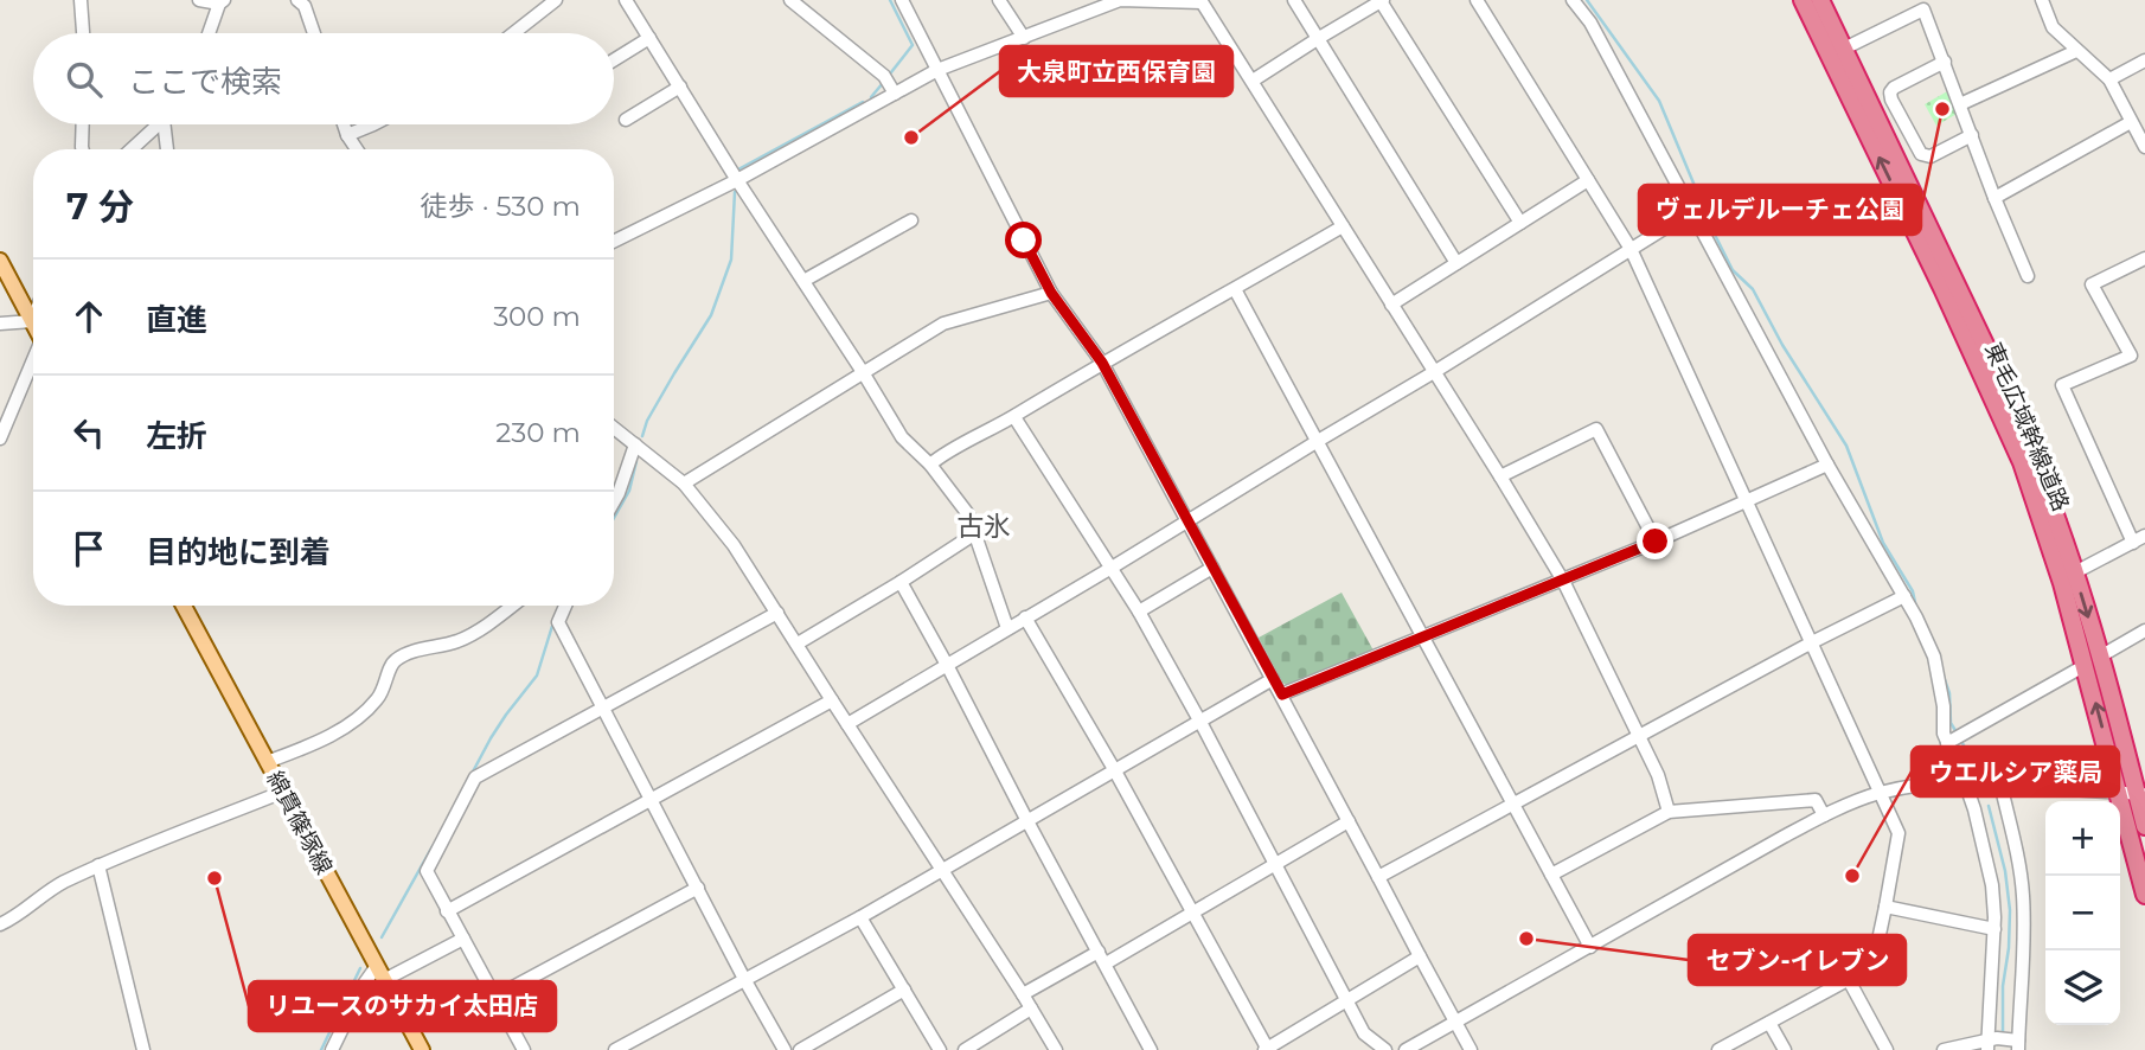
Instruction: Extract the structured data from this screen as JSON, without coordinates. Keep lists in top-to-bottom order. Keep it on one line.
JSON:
{"streets":{"highway":["東毛広域幹線道路"],"main road":["綿貫篠塚線"]},"districts":["古氷"],"places":["ヴェルデルーチェ公園","大泉町立西保育園","ウエルシア薬局","リユースのサカイ太田店","セブン-イレブン"],"page":{"search":"ここで検索","heading":["7 分","徒歩 · 530 m"],"list":[["直進","300 m"],["左折","230 m"],"目的地に到着"],"map_buttons":["+","−"]}}
